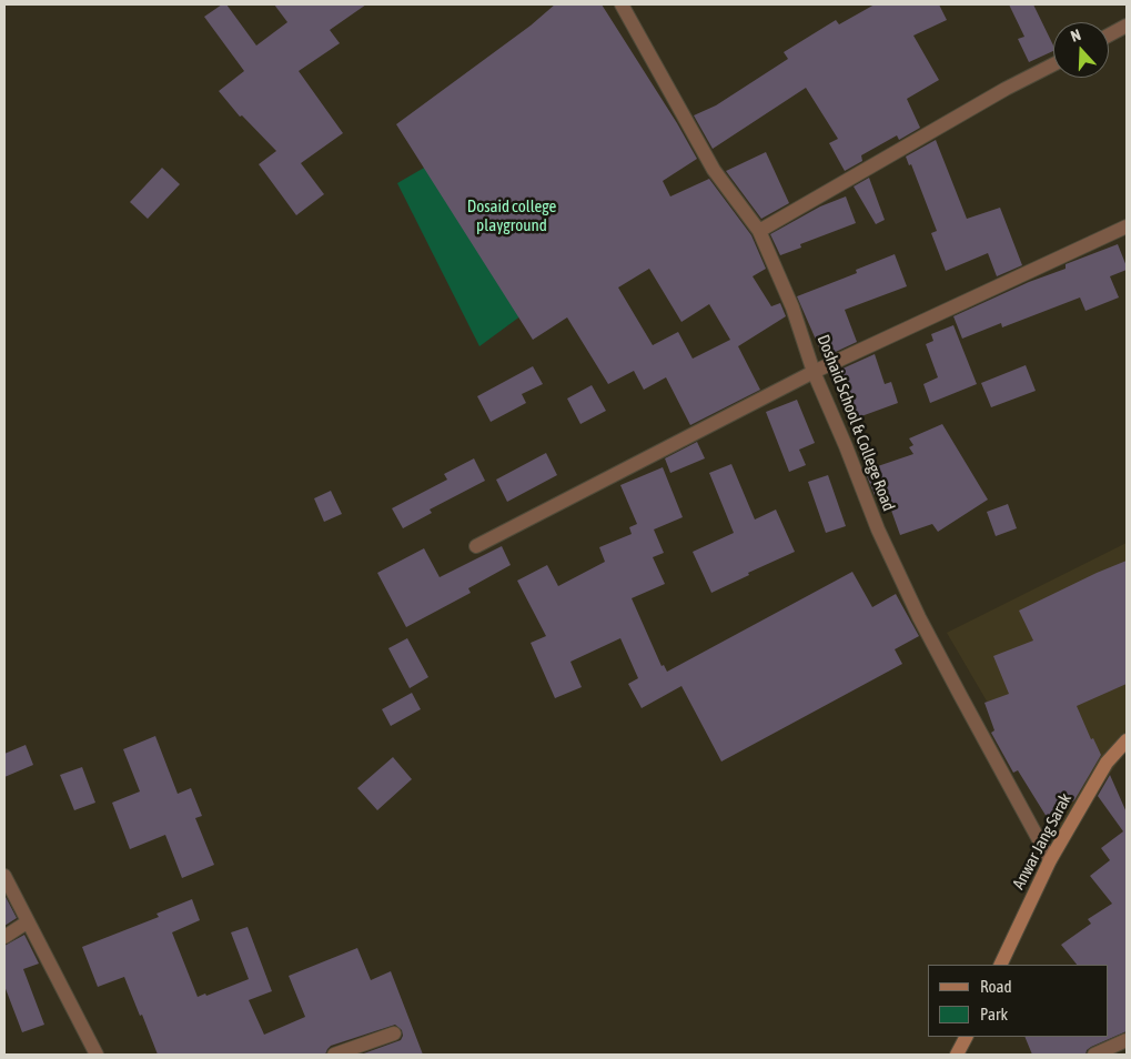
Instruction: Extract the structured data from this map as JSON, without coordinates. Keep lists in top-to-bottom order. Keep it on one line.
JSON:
{"streets":{"main road":["Anwar Jang Sarak"],"street":["Doshaid School & College Road"]},"crossings":[["Doshaid School & College Road","Anwar Jang Sarak"]],"parks":["Dosaid college playground"],"legend":["Road","Park"],"north":"top"}
